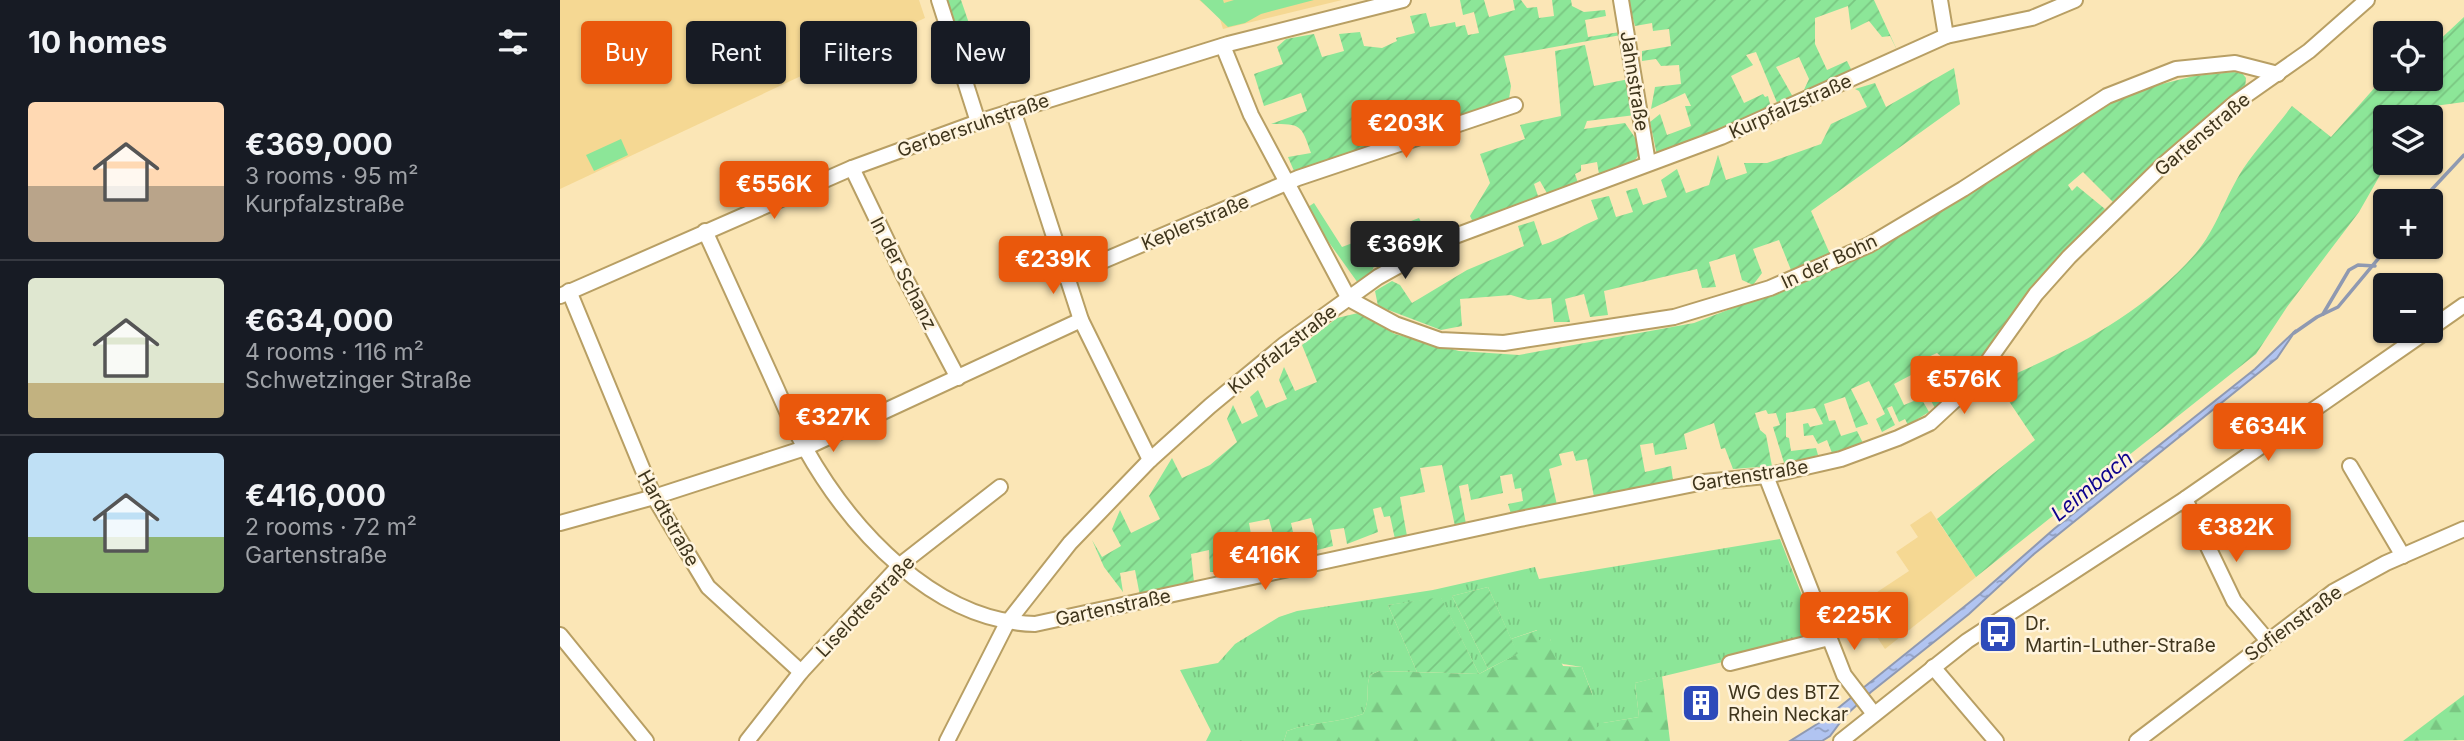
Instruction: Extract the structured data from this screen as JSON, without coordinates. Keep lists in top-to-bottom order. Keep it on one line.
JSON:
{"streets":{"street":["Jahnstraße","Kurpfalzstraße","Gerbersruhstraße","Gartenstraße","Keplerstraße","In der Bohn","In der Schanz","Hardtstraße","Liselottestraße","Sofienstraße"]},"crossings":[["Jahnstraße","Kurpfalzstraße"],["Kurpfalzstraße","Gartenstraße"],["Kurpfalzstraße","In der Bohn"],["Gerbersruhstraße","In der Schanz"],["Gerbersruhstraße","Hardtstraße"],["Gartenstraße","In der Bohn"],["Hardtstraße","Liselottestraße"]],"water":["Leimbach"],"places":{"bus stop":["Dr. Martin-Luther-Straße"],"building":["WG des BTZ Rhein Neckar"]},"page":{"heading":"10 homes","map_buttons":["+","−"],"chip":["Buy","Rent","Filters","New"],"list":[{"name":"€369,000","note":"3 rooms · 95 m² · Kurpfalzstraße"},{"name":"€634,000","note":"4 rooms · 116 m² · Schwetzinger Straße"},{"name":"€416,000","note":"2 rooms · 72 m² · Gartenstraße"}],"price":["€203K","€556K","€369K","€239K","€576K","€327K","€634K","€382K","€416K","€225K"]}}
